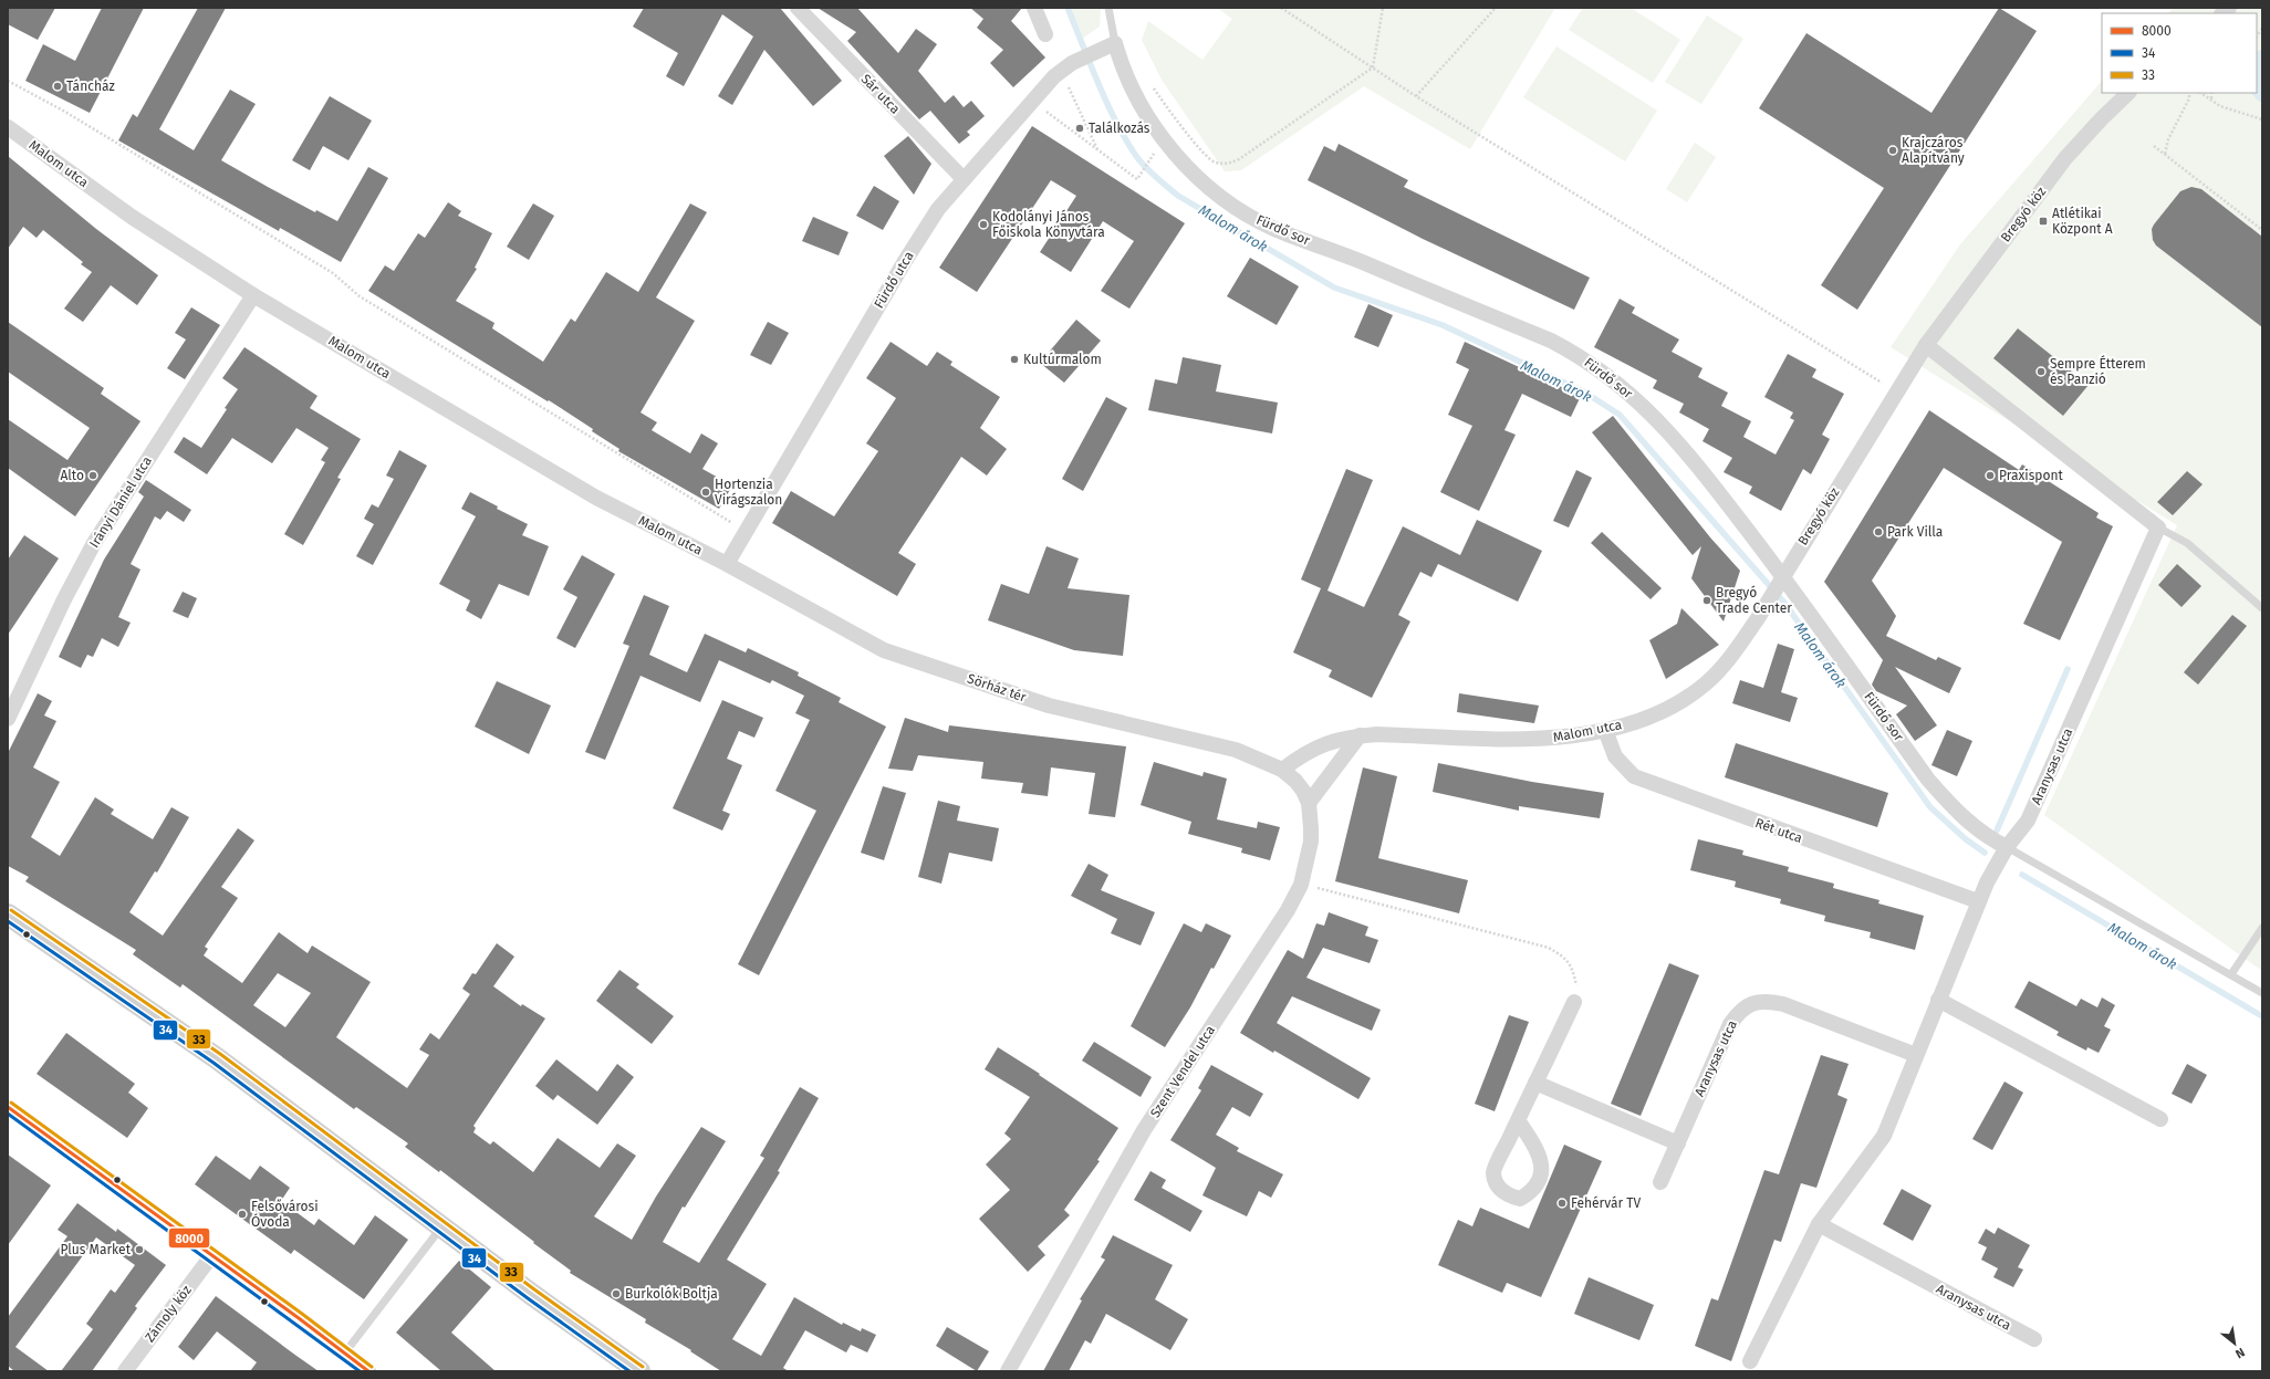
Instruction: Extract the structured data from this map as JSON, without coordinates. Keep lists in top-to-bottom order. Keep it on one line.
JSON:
{"streets":{"street":["Sár utca","Malom utca","Bregyó köz","Fürdő sor","Fürdő utca","Irányi Dániel utca","Sörház tér","Aranysas utca","Rét utca","Szent Vendel utca","Zámoly köz"]},"crossings":[["Sár utca","Fürdő utca"],["Malom utca","Bregyó köz"],["Malom utca","Fürdő sor"],["Malom utca","Fürdő utca"],["Malom utca","Irányi Dániel utca"],["Malom utca","Sörház tér"],["Malom utca","Rét utca"],["Malom utca","Szent Vendel utca"],["Bregyó köz","Fürdő sor"],["Fürdő sor","Fürdő utca"],["Fürdő sor","Aranysas utca"],["Fürdő utca","Sörház tér"],["Sörház tér","Szent Vendel utca"],["Aranysas utca","Rét utca"]],"water":["Malom árok"],"places":{"other":["Táncház","Találkozás","Krajczáros Alapítvány","Kodolányi János Főiskola Könyvtára","Kultúrmalom","Sempre Étterem és Panzió","Alto","Praxispont","Hortenzia Virágszalon","Park Villa","Bregyó Trade Center","Fehérvár TV","Felsővárosi Óvoda","Plus Market","Burkolók Boltja"],"transit":["Atlétikai Központ A"]},"lines":["transit line 33","transit line 34","transit line 8000"],"legend":["8000","34","33"],"north":"bottom right"}
